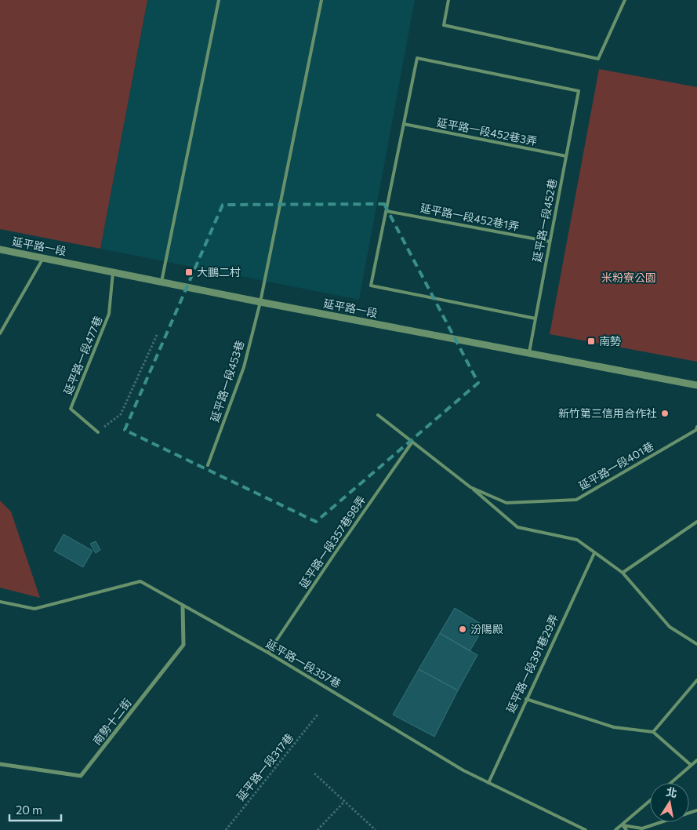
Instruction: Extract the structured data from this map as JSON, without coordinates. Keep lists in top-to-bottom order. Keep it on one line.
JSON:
{"streets":{"street":["延平路一段","南勢十二街"],"lane":["延平路一段452巷3弄","延平路一段452巷1弄","延平路一段452巷","延平路一段477巷","延平路一段453巷","延平路一段401巷","延平路一段357巷98弄","延平路一段357巷","延平路一段391巷29弄"],"path":["延平路一段317巷"]},"crossings":[["延平路一段452巷3弄","延平路一段452巷"],["延平路一段452巷1弄","延平路一段452巷"],["延平路一段452巷","延平路一段"],["延平路一段","延平路一段477巷"],["延平路一段","延平路一段453巷"],["延平路一段401巷","延平路一段357巷98弄"],["延平路一段357巷98弄","延平路一段357巷"],["延平路一段357巷","延平路一段391巷29弄"],["延平路一段357巷","南勢十二街"]],"parks":["米粉寮公園"],"places":{"transit":["大鵬二村","南勢"],"other":["新竹第三信用合作社","汾陽殿"]},"scale_bar":"20 m","north":"top"}
